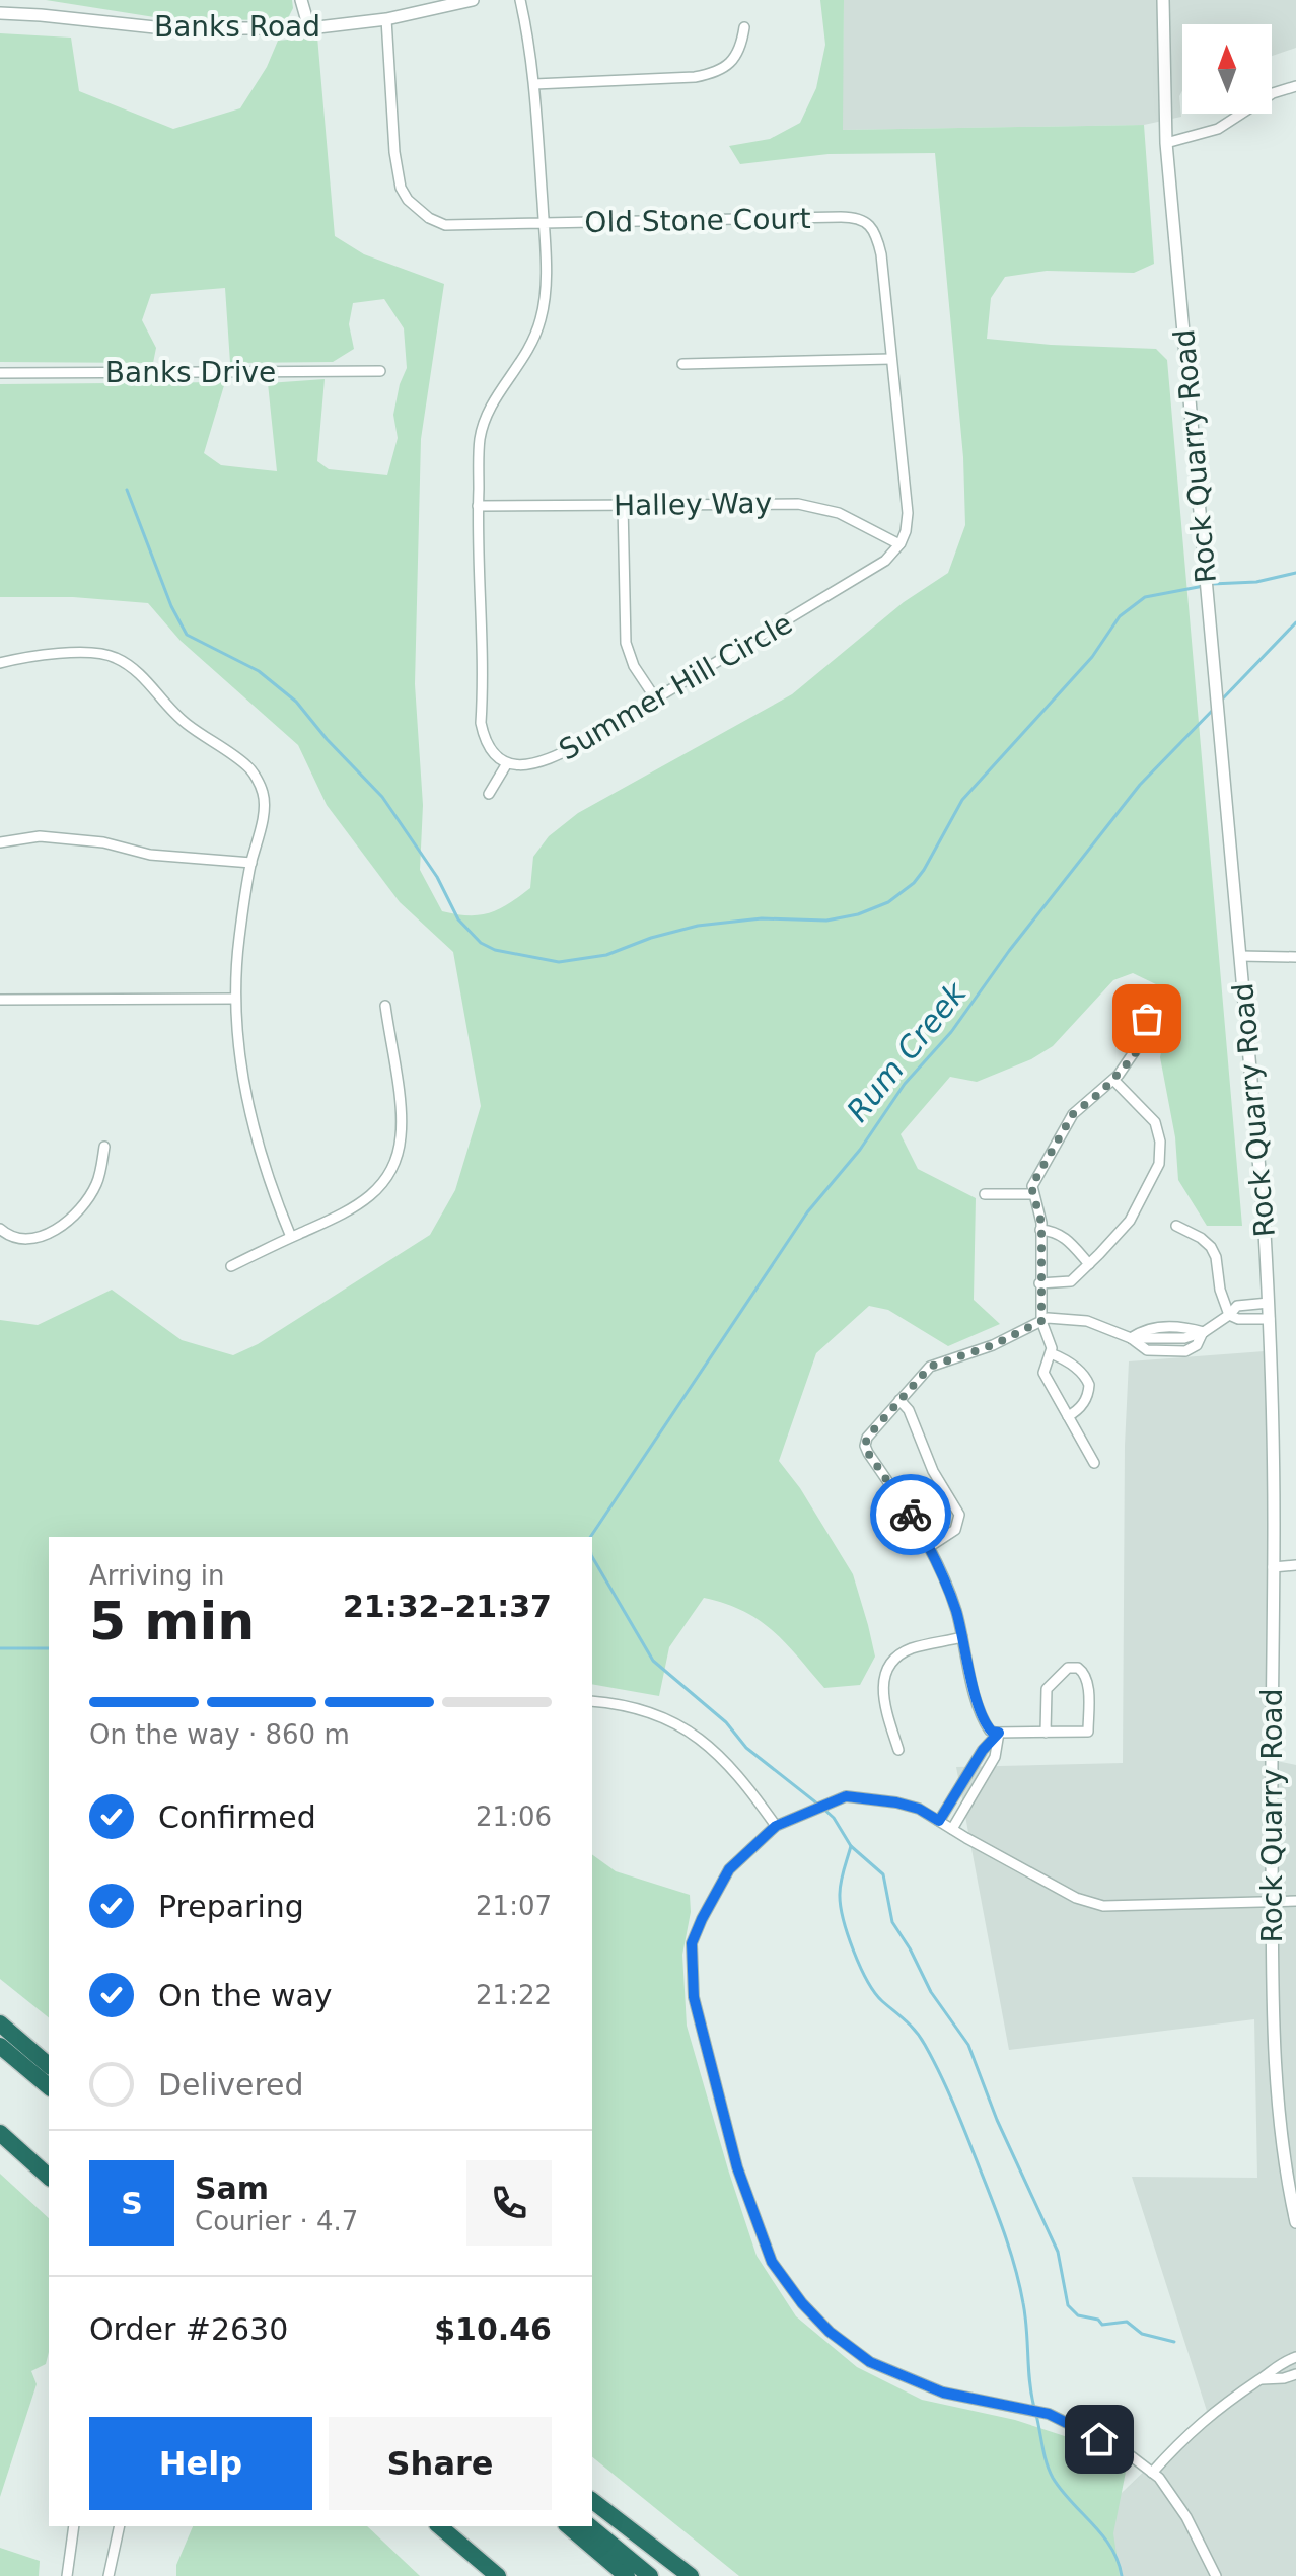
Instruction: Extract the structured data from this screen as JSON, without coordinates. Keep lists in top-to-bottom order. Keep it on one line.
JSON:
{"streets":{"street":["Banks Road","Old Stone Court","Banks Drive","Rock Quarry Road","Halley Way","Summer Hill Circle"]},"crossings":[["Banks Road","Old Stone Court"],["Halley Way","Summer Hill Circle"]],"water":["Rum Creek"],"north":"top","page":{"heading":["5 min","Arriving in","21:32–21:37"],"panel":["Sam","Courier · 4.7","Order #2630","$10.46"],"bar":"On the way · 860 m","list":[["Confirmed","21:06"],["Preparing","21:07"],["On the way","21:22"],"Delivered"],"round":"S","buttons":["Help","Share"]}}
